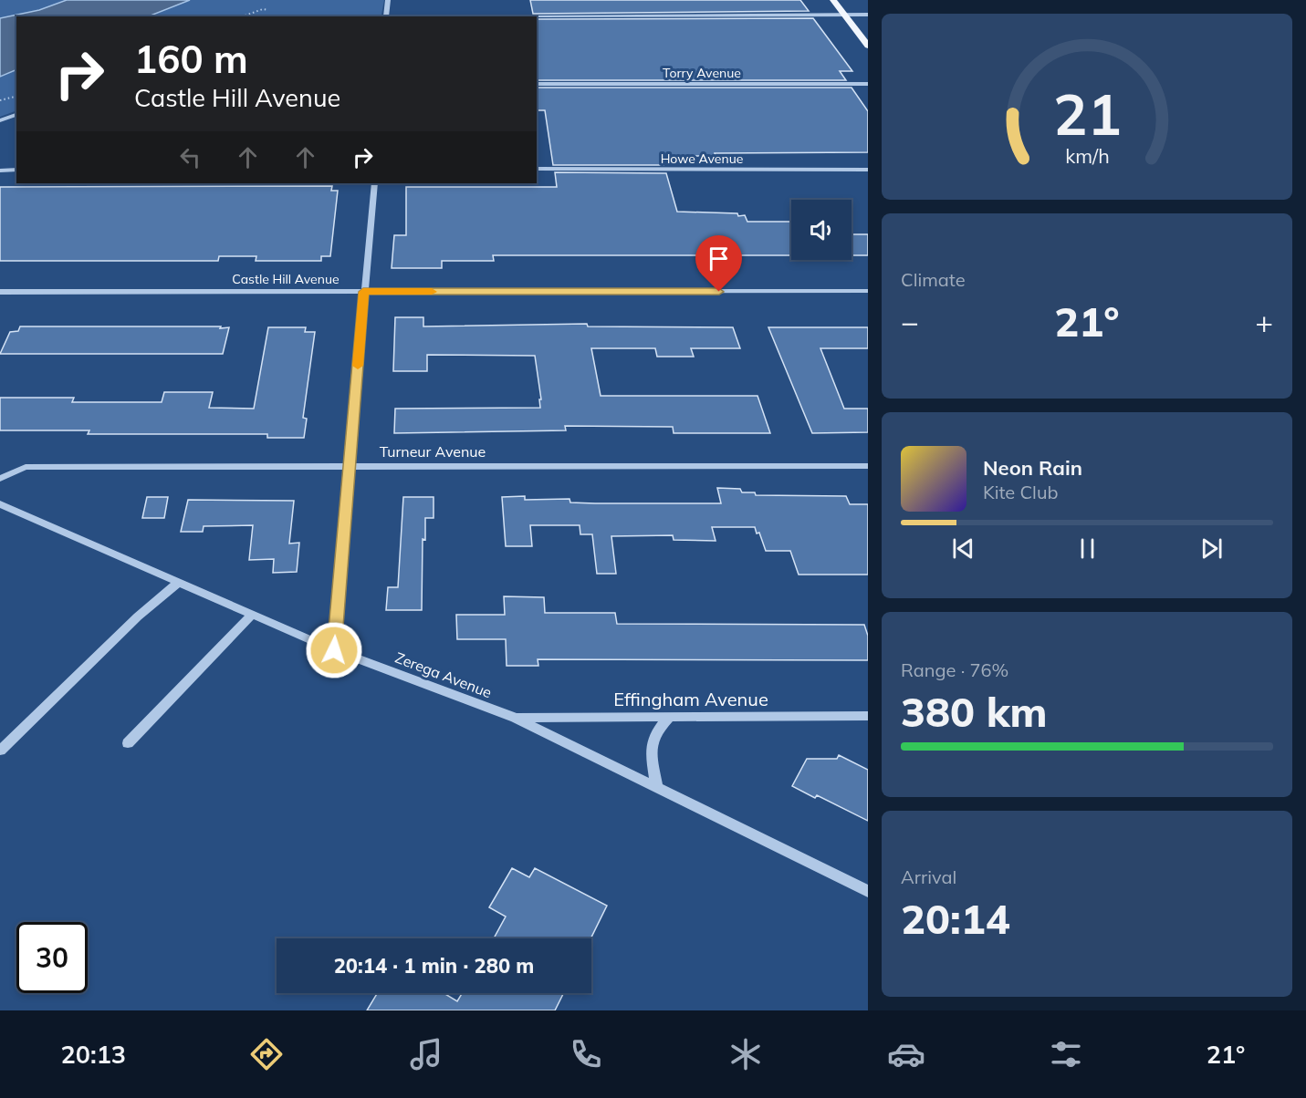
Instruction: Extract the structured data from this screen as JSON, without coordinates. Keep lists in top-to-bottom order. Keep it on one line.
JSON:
{"streets":{"street":["Torry Avenue","Howe Avenue","Castle Hill Avenue","Turneur Avenue","Zerega Avenue","Effingham Avenue"]},"crossings":[["Zerega Avenue","Effingham Avenue"]],"page":{"turn":["160 m","Castle Hill Avenue"],"tile":["Climate",["Range · 76%","380 km"],["Arrival","20:14"]],"heat":["−","21°","+"],"song":["Neon Rain","Kite Club"],"limit":"30","trip":"20:14 · 1 min · 280 m","tabs":["20:13","21°"],"gauge":["21","km/h"]}}
